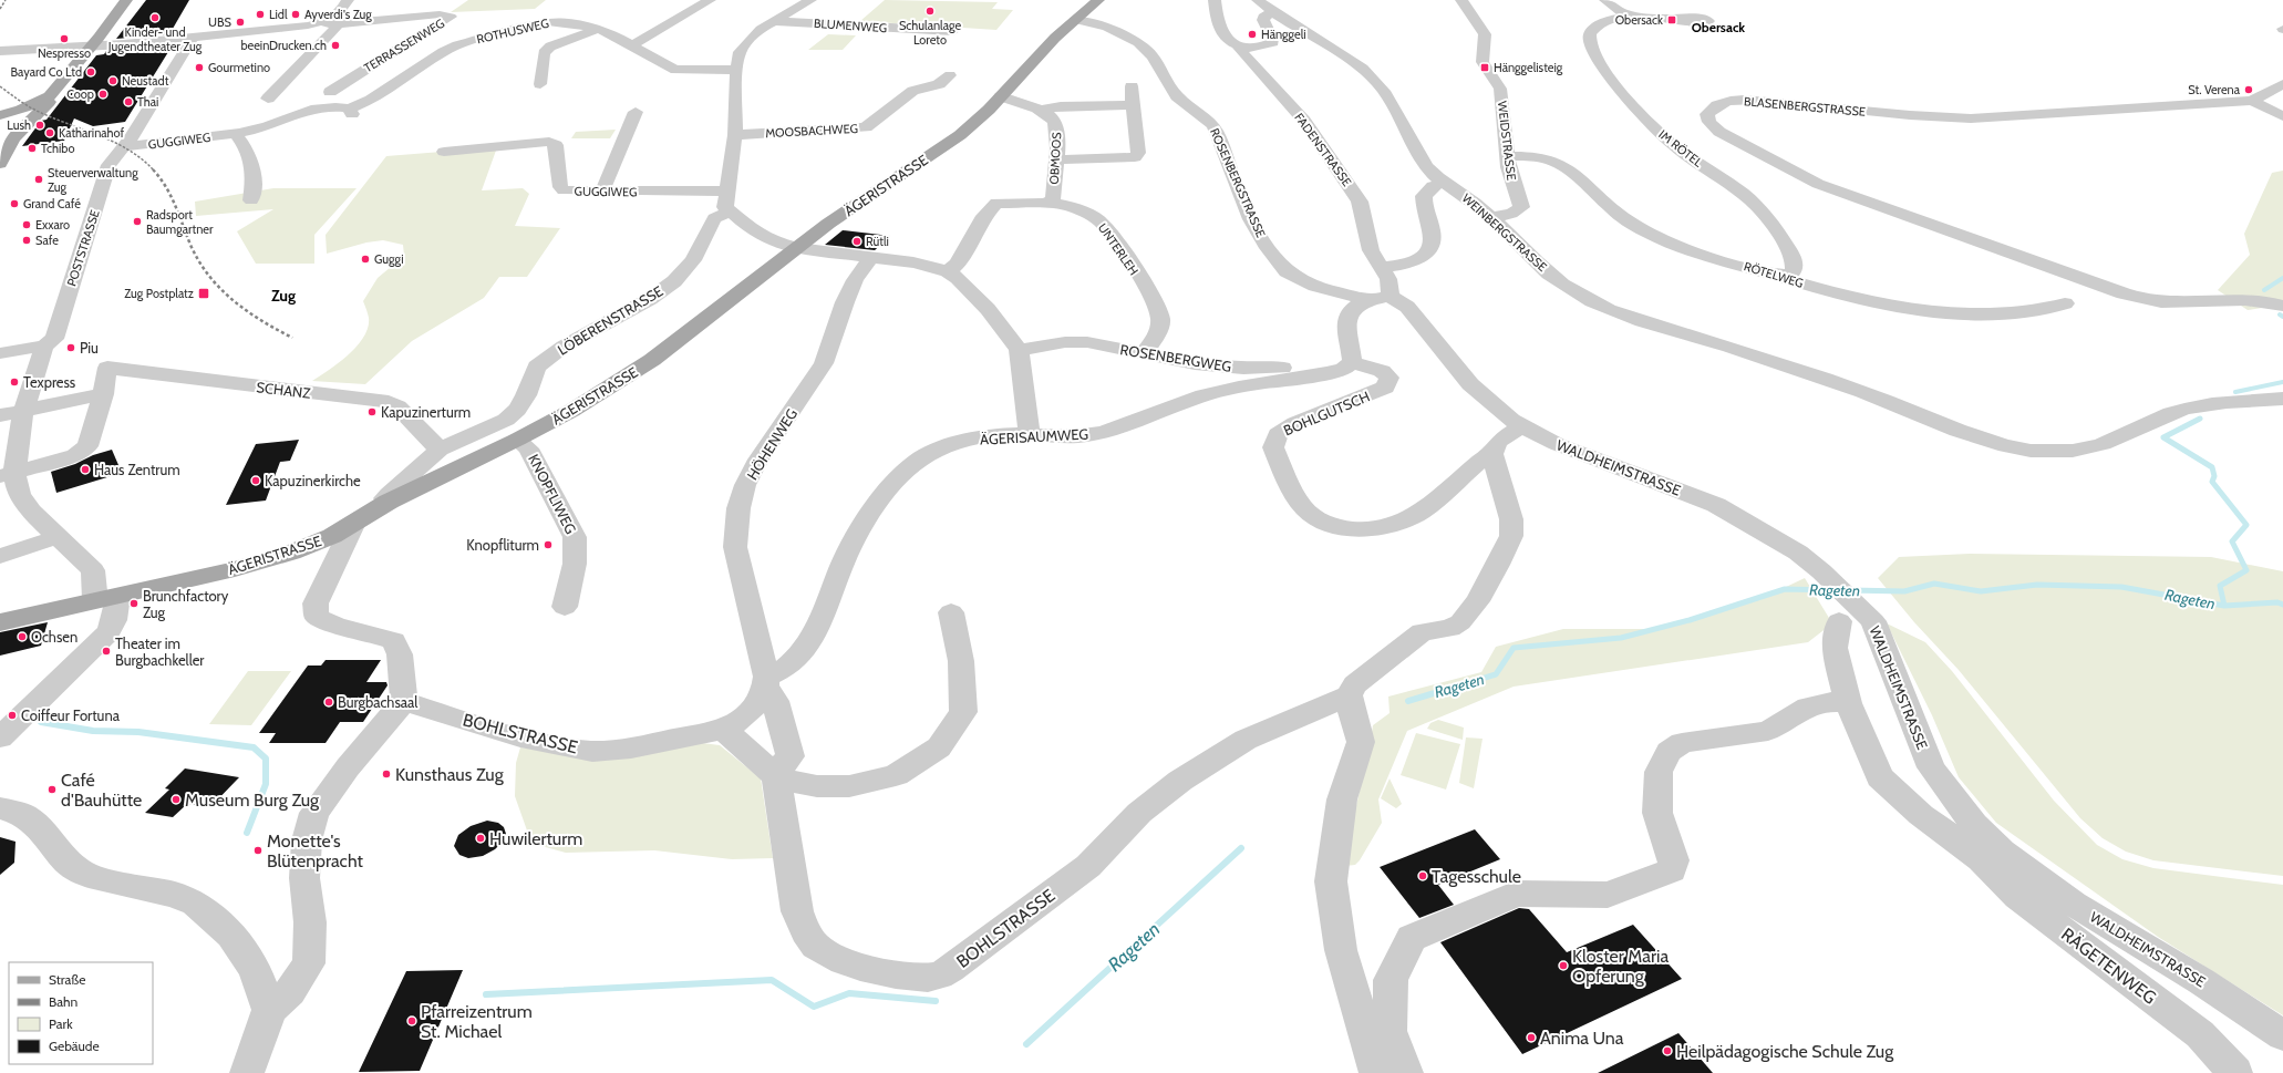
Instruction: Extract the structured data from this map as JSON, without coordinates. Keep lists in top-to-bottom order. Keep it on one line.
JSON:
{"streets":{"main road":["ÄGERISTRASSE"],"street":["BLUMENWEG","ROTHUSWEG","TERRASSENWEG","BLASENBERGSTRASSE","MOOSBACHWEG","GUGGIWEG","WEIDSTRASSE","IM RÖTEL","FADENSTRASSE","OBMOOS","ROSENBERGSTRASSE","WEINBERGSTRASSE","POSTSTRASSE","UNTERLEH","RÖTELWEG","LÖBERENSTRASSE","ROSENBERGWEG","SCHANZ","BOHLGUTSCH","ÄGERISAUMWEG","HÖHENWEG","WALDHEIMSTRASSE","KNOPFLIWEG","BOHLSTRASSE","RÄGETENWEG"]},"crossings":[["ROTHUSWEG","GUGGIWEG"],["GUGGIWEG","POSTSTRASSE"],["WEIDSTRASSE","WEINBERGSTRASSE"],["WEIDSTRASSE","RÖTELWEG"],["IM RÖTEL","RÖTELWEG"],["FADENSTRASSE","ROSENBERGSTRASSE"],["FADENSTRASSE","WALDHEIMSTRASSE"],["OBMOOS","ÄGERISTRASSE"],["OBMOOS","UNTERLEH"],["ROSENBERGSTRASSE","ÄGERISTRASSE"],["ROSENBERGSTRASSE","WALDHEIMSTRASSE"],["ÄGERISTRASSE","LÖBERENSTRASSE"],["ÄGERISTRASSE","KNOPFLIWEG"],["UNTERLEH","ROSENBERGWEG"],["LÖBERENSTRASSE","SCHANZ"],["ROSENBERGWEG","BOHLGUTSCH"],["ROSENBERGWEG","ÄGERISAUMWEG"],["BOHLGUTSCH","ÄGERISAUMWEG"],["BOHLGUTSCH","BOHLSTRASSE"],["ÄGERISAUMWEG","HÖHENWEG"],["WALDHEIMSTRASSE","RÄGETENWEG"]],"districts":["Obersack","Zug"],"water":["Rageten"],"places":{"other":["Schulanlage Loreto","Lidl","Ayverdi's Zug","Kinder- und Jugendtheater Zug","UBS","Hänggeli","Nespresso","beeinDrucken.ch","Gourmetino","Bayard Co Ltd","Neustadt","St. Verena","Coop","Thai","Lush","Katharinahof","Tchibo","Steuerverwaltung Zug","Grand Café","Radsport Baumgartner","Exxaro","Safe","Rütli","Guggi","Piu","Texpress","Kapuzinerturm","Haus Zentrum","Kapuzinerkirche","Knopfliturm","Brunchfactory Zug","Ochsen","Theater im Burgbachkeller","Burgbachsaal","Coiffeur Fortuna","Kunsthaus Zug","Café d'Bauhütte","Museum Burg Zug","Huwilerturm","Monette's Blütenpracht","Tagesschule","Kloster Maria Opferung","Pfarreizentrum St. Michael","Anima Una","Heilpädagogische Schule Zug"],"transit":["Obersack","Hänggelisteig","Zug Postplatz"]},"legend":["Straße","Bahn","Park","Gebäude"]}
